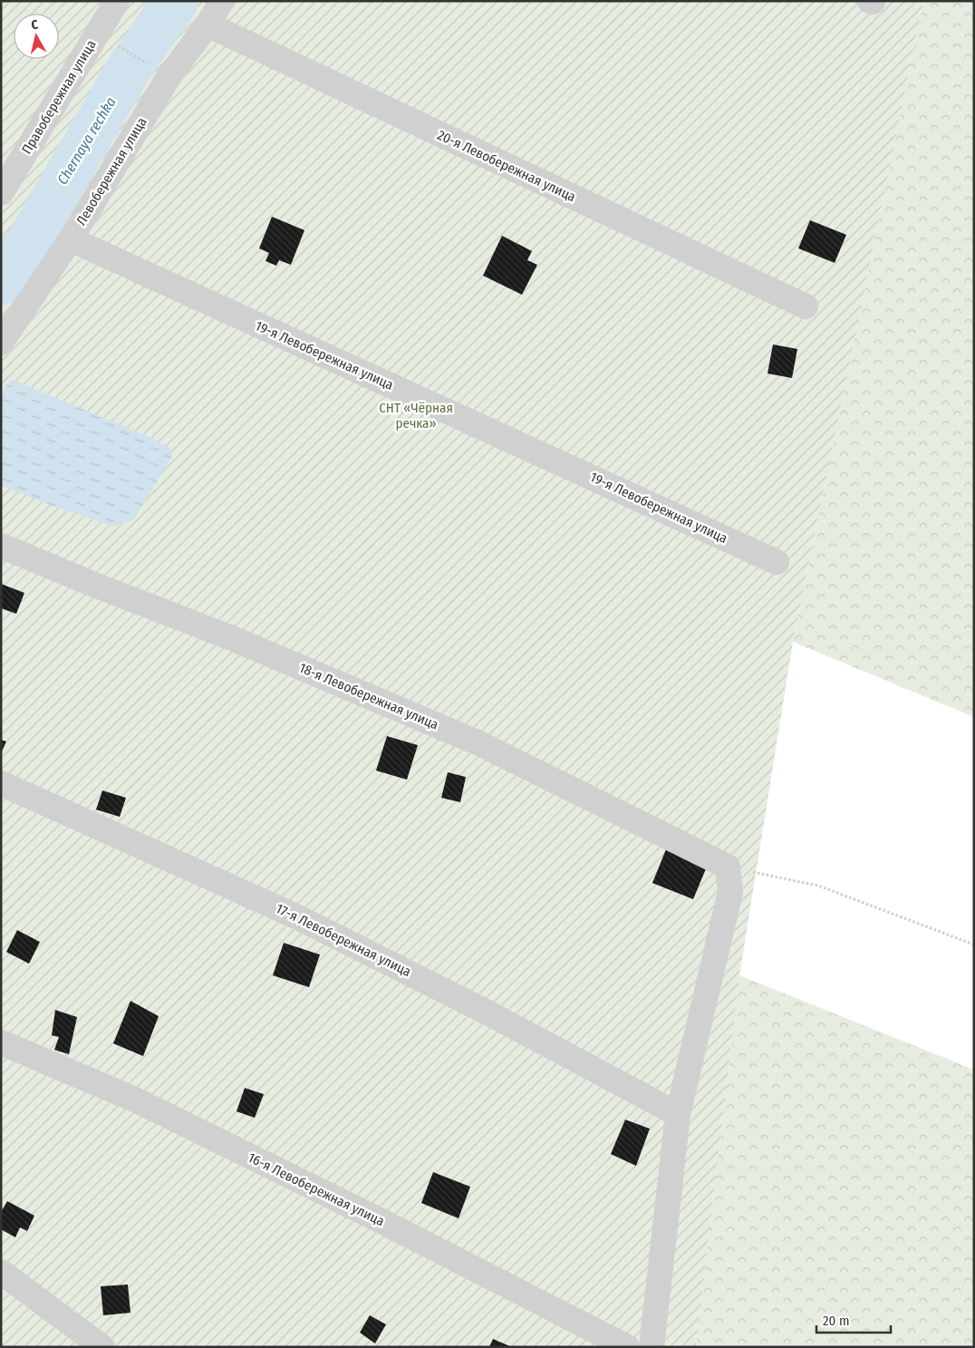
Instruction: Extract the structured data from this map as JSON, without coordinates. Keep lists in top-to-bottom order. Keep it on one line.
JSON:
{"streets":{"street":["Правобережная улица","20-я Левобережная улица","Левобережная улица","19-я Левобережная улица","18-я Левобережная улица","17-я Левобережная улица","16-я Левобережная улица"]},"crossings":[["20-я Левобережная улица","Левобережная улица"],["Левобережная улица","19-я Левобережная улица"]],"water":["Chernaya rechka"],"parks":["СНТ «Чёрная речка»"],"scale_bar":"20 m","north":"top"}
